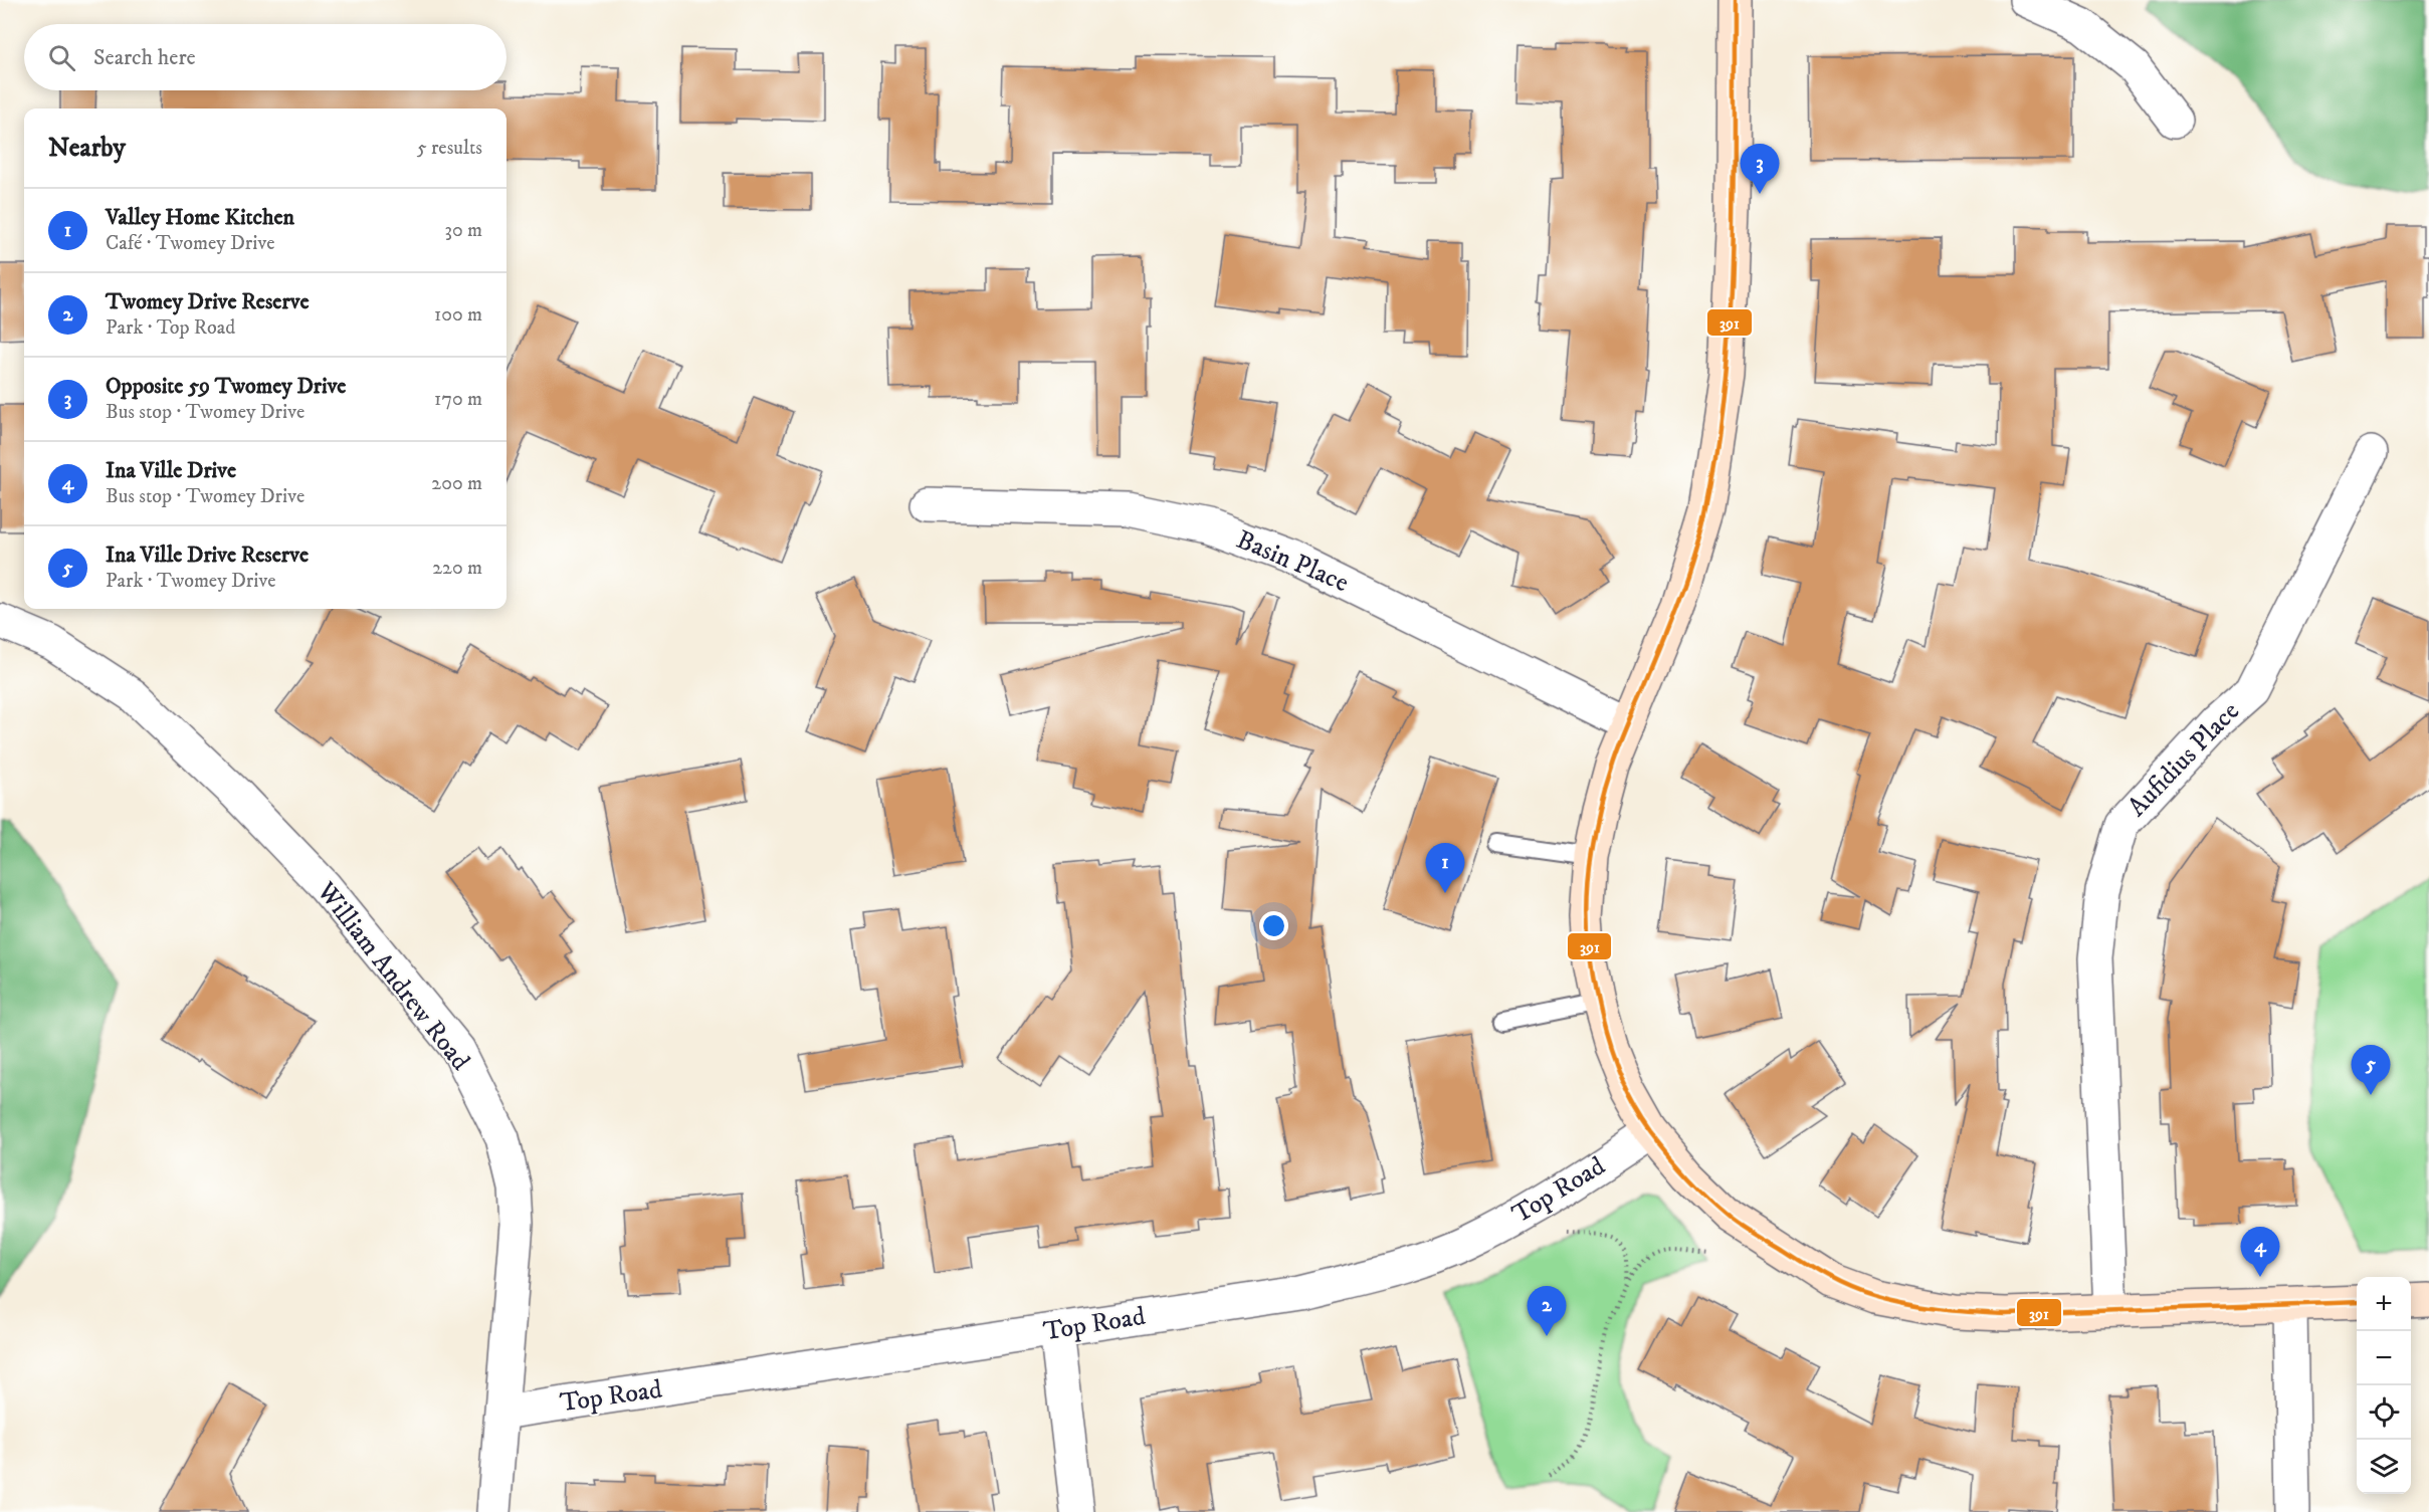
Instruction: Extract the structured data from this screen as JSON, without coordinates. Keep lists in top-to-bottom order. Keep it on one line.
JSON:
{"streets":{"street":["Basin Place","Aufidius Place","William Andrew Road","Top Road"]},"crossings":[["William Andrew Road","Top Road"]],"lines":["transit line 391"],"page":{"search":"Search here","heading":["Nearby","5 results"],"pins":["3","1","5","4","2"],"list":[{"mark":"1","name":"Valley Home Kitchen","note":"Café · Twomey Drive","value":"30 m"},{"mark":"2","name":"Twomey Drive Reserve","note":"Park · Top Road","value":"100 m"},{"mark":"3","name":"Opposite 59 Twomey Drive","note":"Bus stop · Twomey Drive","value":"170 m"},{"mark":"4","name":"Ina Ville Drive","note":"Bus stop · Twomey Drive","value":"200 m"},{"mark":"5","name":"Ina Ville Drive Reserve","note":"Park · Twomey Drive","value":"220 m"}],"map_buttons":["+","−"]}}
